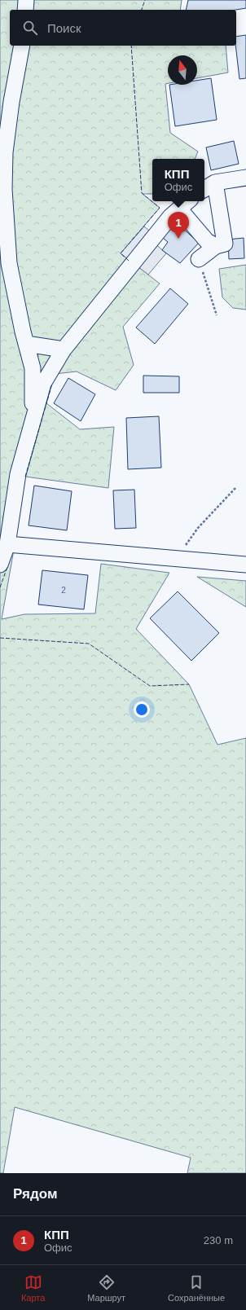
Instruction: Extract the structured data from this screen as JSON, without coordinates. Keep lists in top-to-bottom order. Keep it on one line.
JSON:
{"house_numbers":["2"],"north":"top","page":{"search":"Поиск","popup":["КПП","Офис"],"pins":"1","heading":"Рядом","list":[{"mark":"1","name":"КПП","note":"Офис","value":"230 m"}],"nav":["Карта","Маршрут","Сохранённые"]}}
